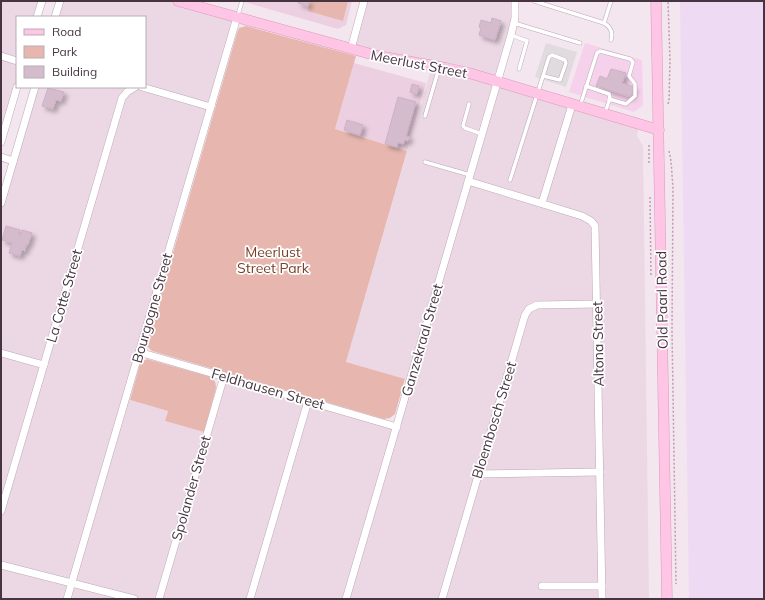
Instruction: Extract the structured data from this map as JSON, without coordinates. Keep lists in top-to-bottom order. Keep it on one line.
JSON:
{"streets":{"main road":["Meerlust Street","Old Paarl Road"],"street":["La Cotte Street","Bourgogne Street","Ganzekraal Street","Altona Street","Feldhausen Street","Bloembosch Street","Spolander Street"]},"crossings":[["Meerlust Street","Old Paarl Road"],["Meerlust Street","Bourgogne Street"],["Meerlust Street","Ganzekraal Street"],["Bourgogne Street","Feldhausen Street"],["Ganzekraal Street","Altona Street"],["Ganzekraal Street","Feldhausen Street"],["Altona Street","Bloembosch Street"],["Feldhausen Street","Spolander Street"]],"parks":["Meerlust Street Park"],"legend":["Road","Park","Building"]}
